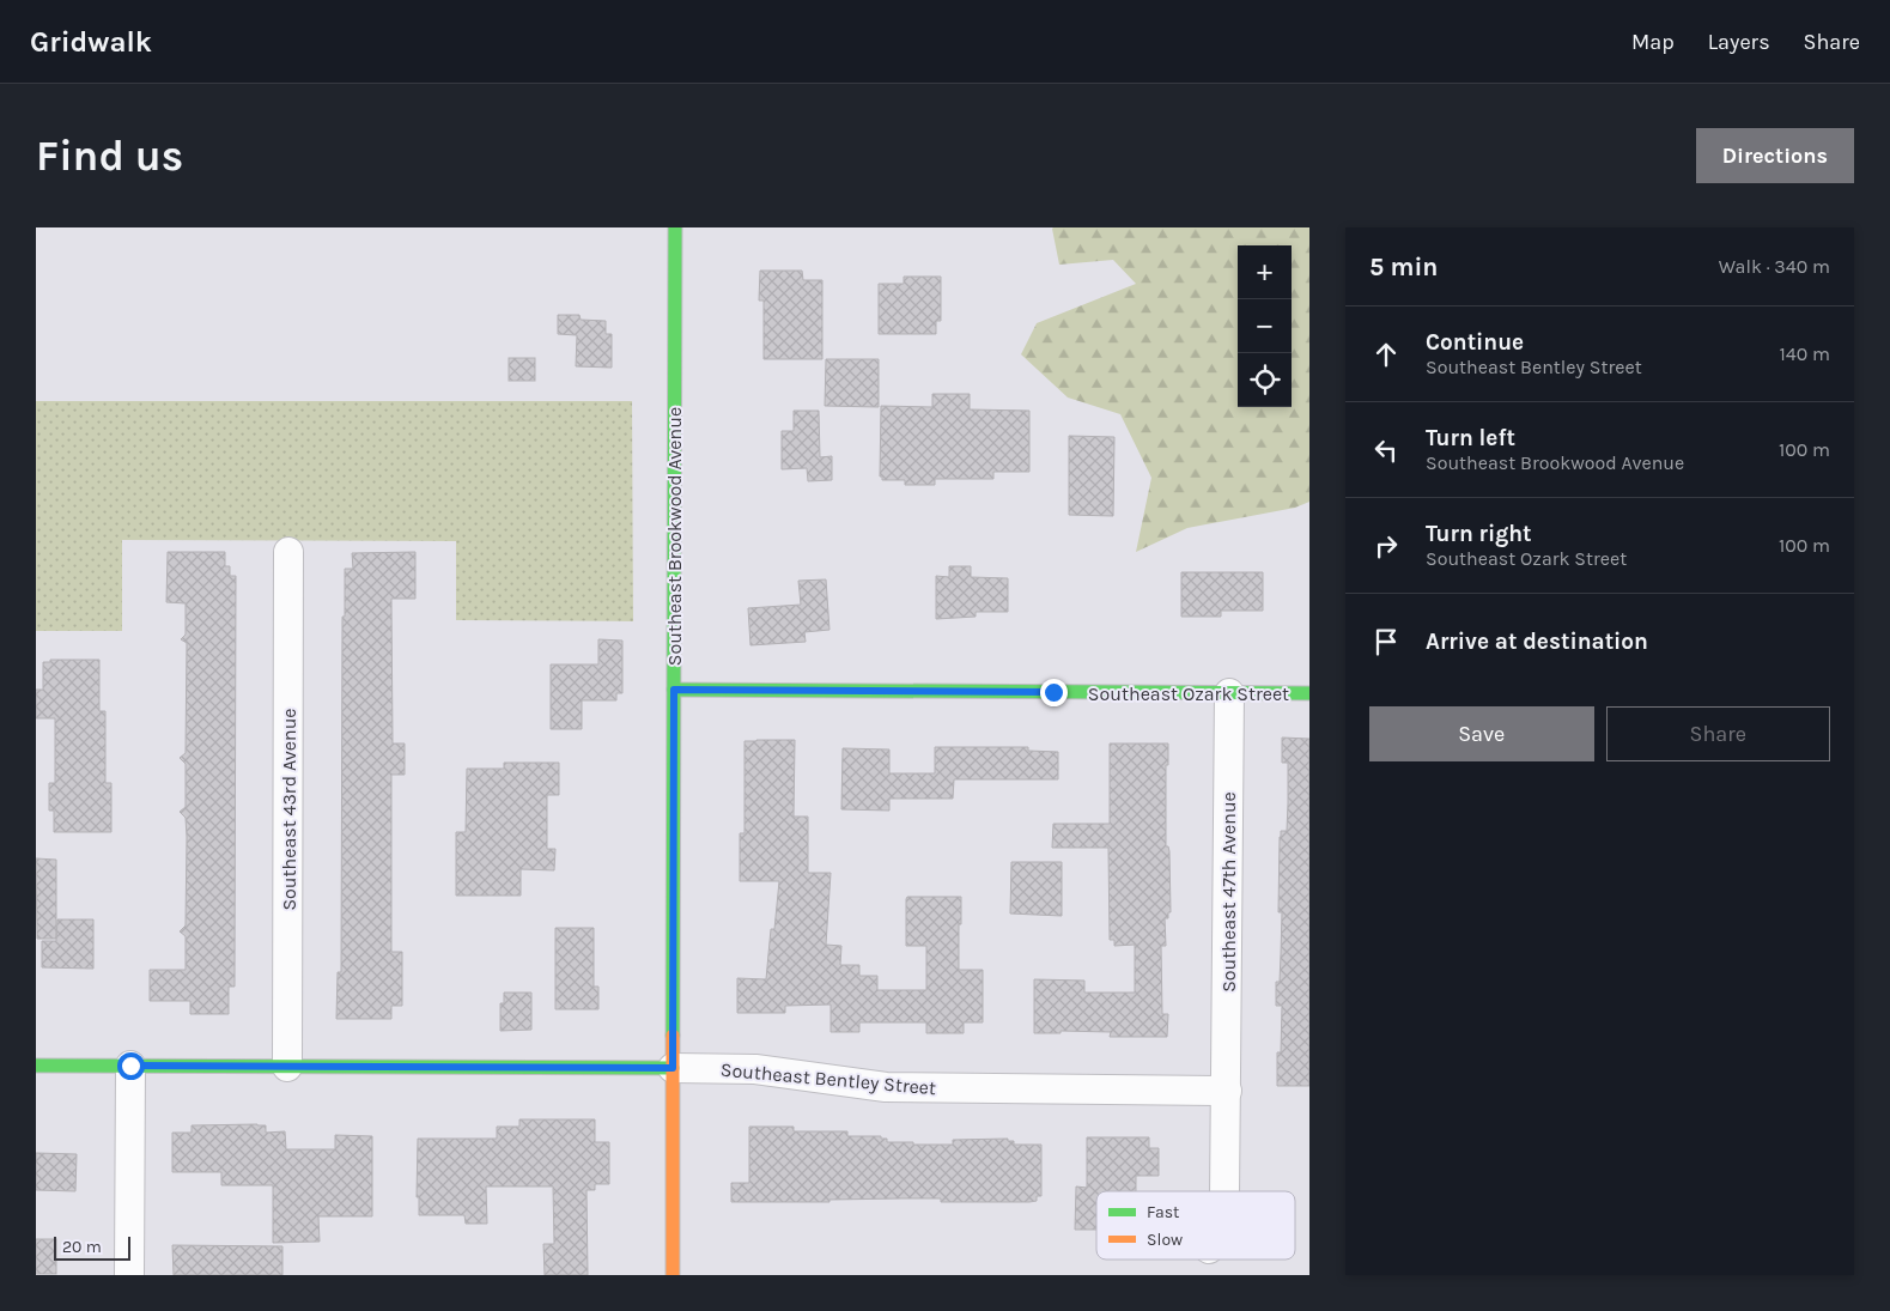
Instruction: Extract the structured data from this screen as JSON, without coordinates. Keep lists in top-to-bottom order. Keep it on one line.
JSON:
{"streets":{"street":["Southeast Brookwood Avenue","Southeast Ozark Street","Southeast 43rd Avenue","Southeast 47th Avenue","Southeast Bentley Street"]},"crossings":[["Southeast Brookwood Avenue","Southeast Ozark Street"],["Southeast Brookwood Avenue","Southeast Bentley Street"],["Southeast Ozark Street","Southeast 47th Avenue"],["Southeast 43rd Avenue","Southeast Bentley Street"],["Southeast 47th Avenue","Southeast Bentley Street"]],"legend":["Fast","Slow"],"scale_bar":"20 m","page":{"header":"Gridwalk","nav":["Map","Layers","Share"],"buttons":["Directions",["Save","Share"]],"title":"Find us","heading":["5 min","Walk · 340 m"],"map_buttons":["+","−"],"list":[["Continue","Southeast Bentley Street","140 m"],["Turn left","Southeast Brookwood Avenue","100 m"],["Turn right","Southeast Ozark Street","100 m"],"Arrive at destination"],"scale":"20 m"}}
